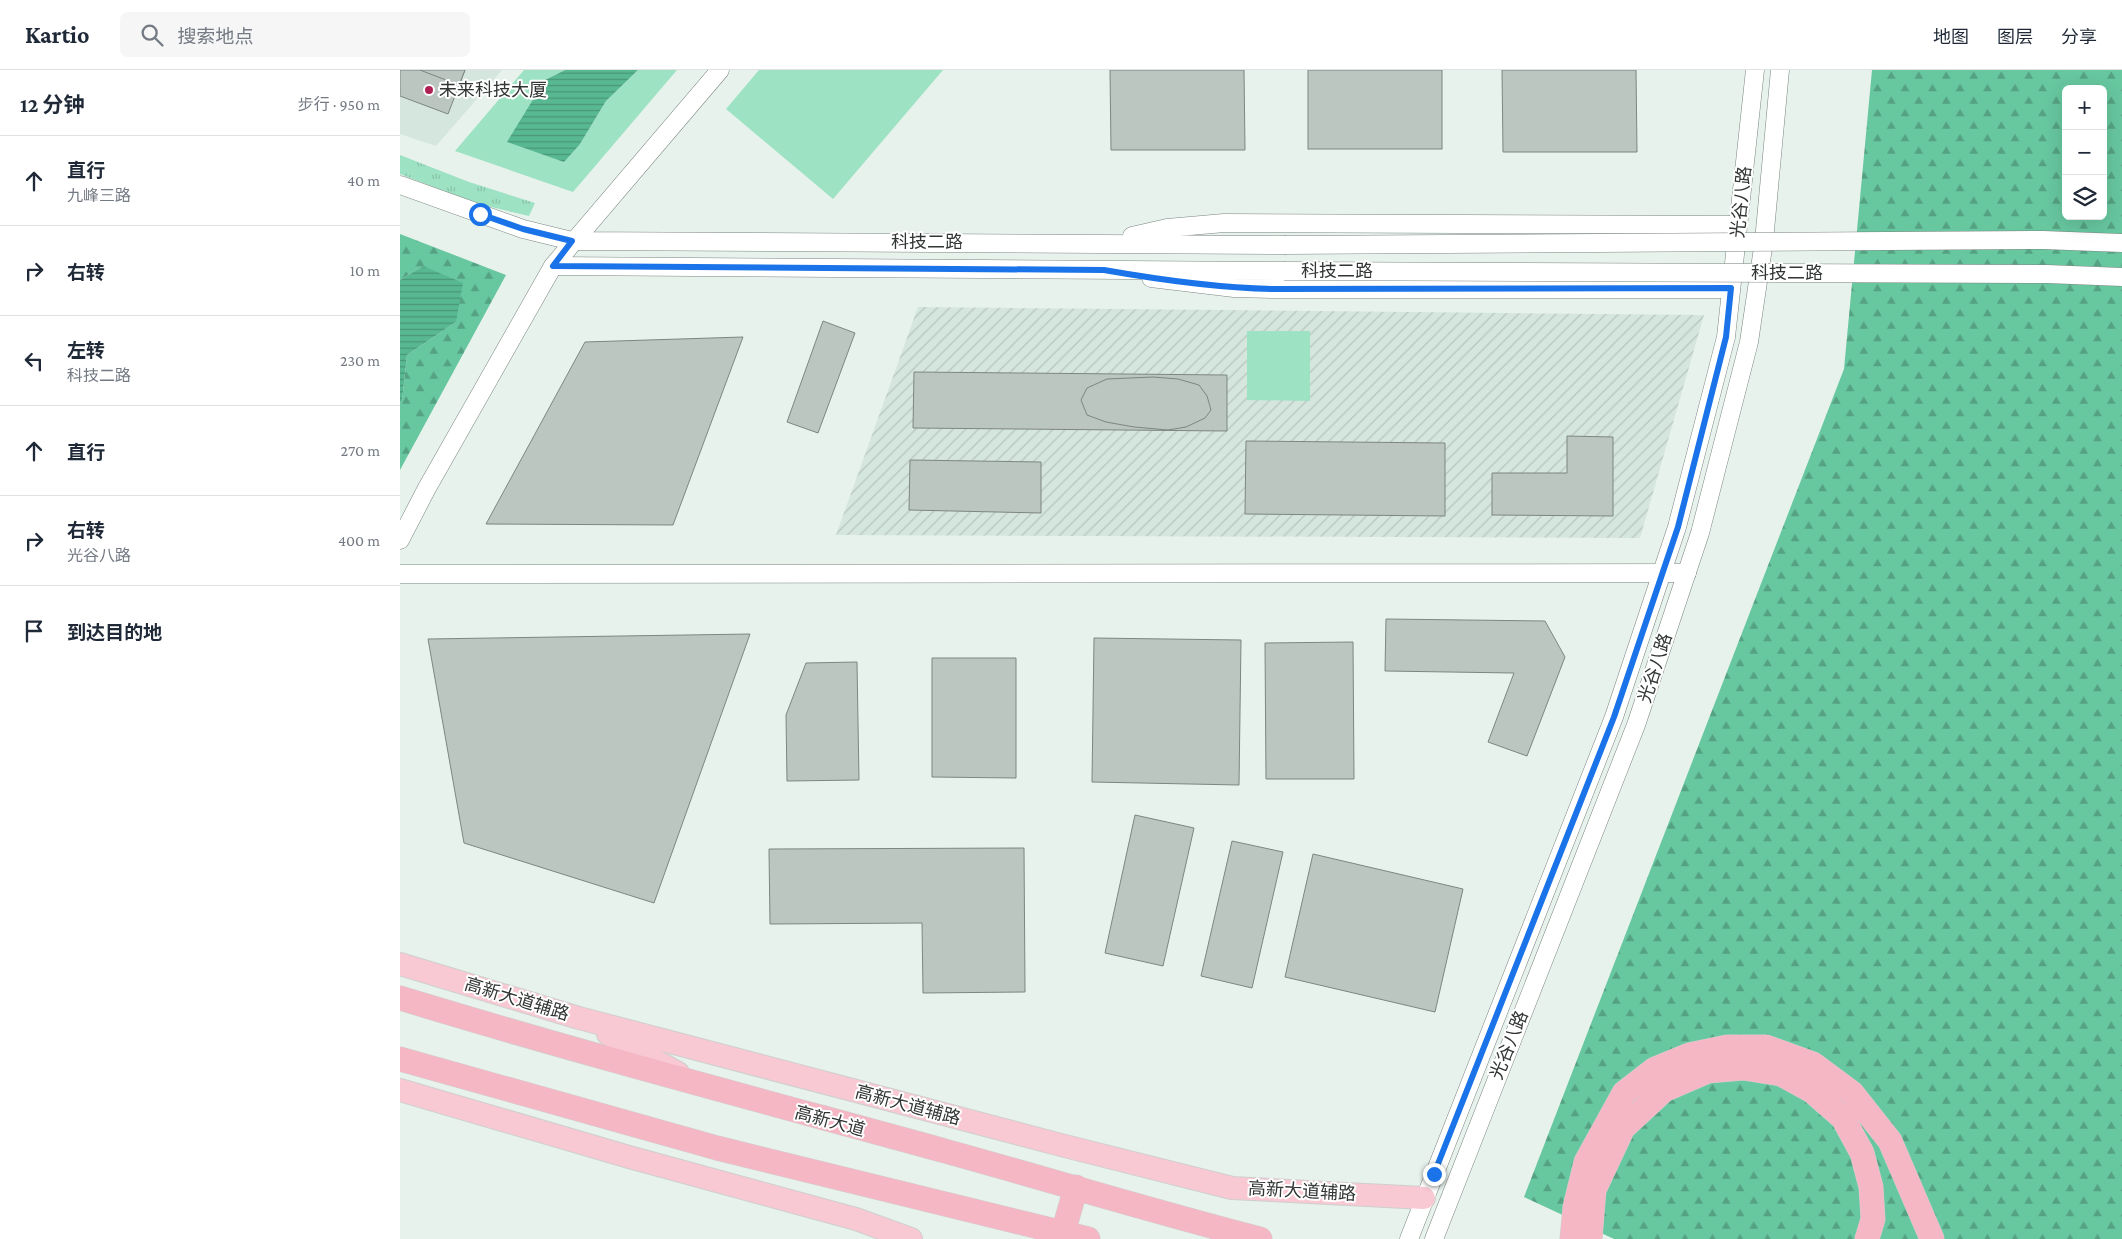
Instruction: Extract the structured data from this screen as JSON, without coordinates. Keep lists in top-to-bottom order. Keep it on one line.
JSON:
{"streets":{"highway":["高新大道"],"main road":["高新大道辅路"],"street":["光谷八路","科技二路"]},"crossings":[["光谷八路","高新大道辅路"]],"places":["未来科技大厦"],"page":{"header":"Kartio","search":"搜索地点","nav":["地图","图层","分享"],"heading":["12 分钟","步行 · 950 m"],"map_buttons":["+","−"],"list":[["直行","九峰三路","40 m"],["右转","10 m"],["左转","科技二路","230 m"],["直行","270 m"],["右转","光谷八路","400 m"],"到达目的地"]}}
